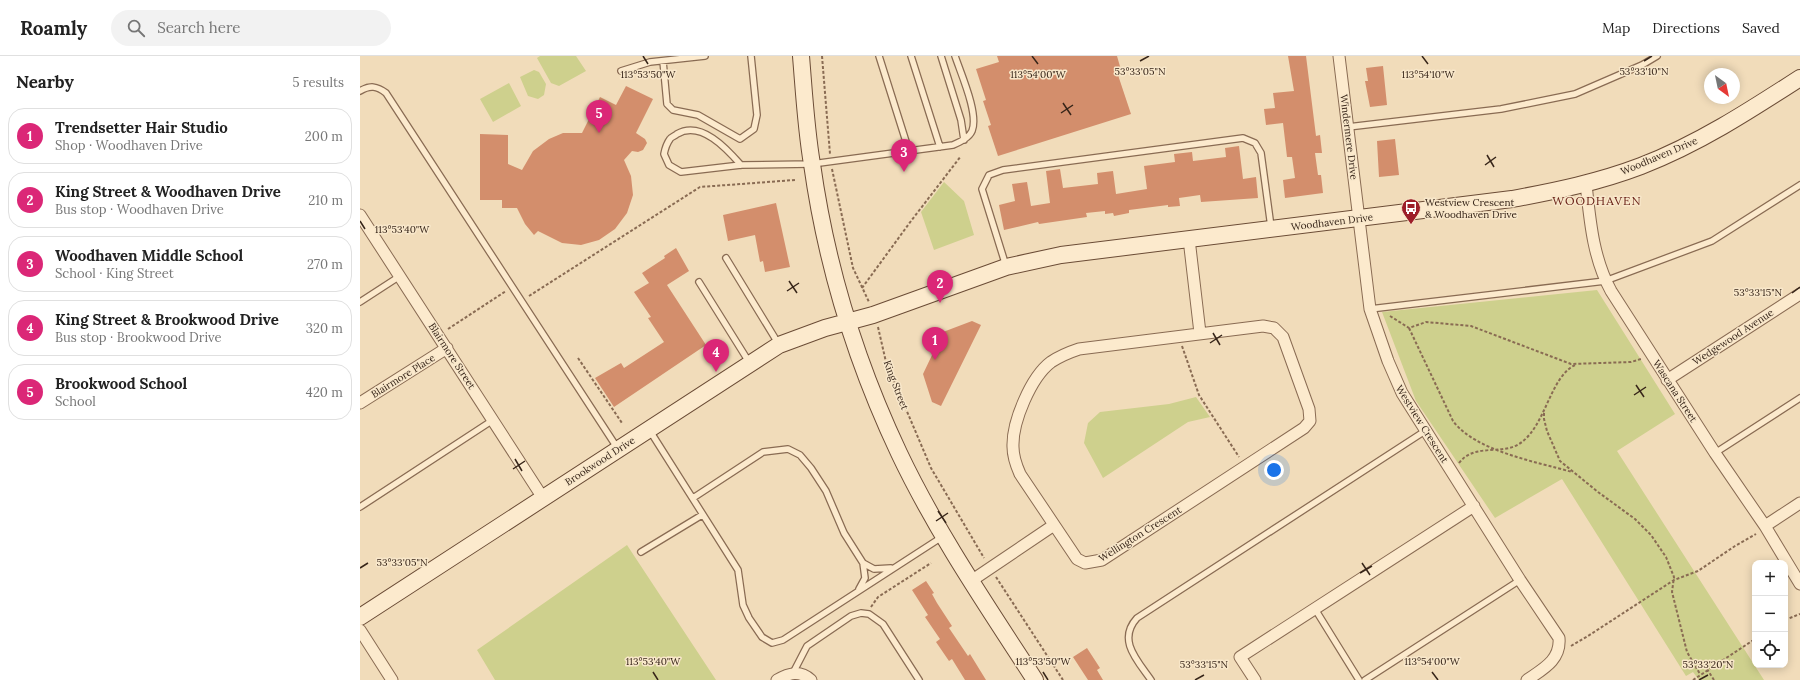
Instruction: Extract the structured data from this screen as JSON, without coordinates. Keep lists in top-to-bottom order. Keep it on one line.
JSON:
{"streets":{"street":["Windermere Drive","Woodhaven Drive","Wedgewood Avenue","Blairmore Street","Blairmore Place","Wascana Street","Westview Crescent","Brookwood Drive","Wellington Crescent"],"path":["King Street"]},"crossings":[["Windermere Drive","Woodhaven Drive"],["Windermere Drive","Westview Crescent"],["Woodhaven Drive","King Street"],["Woodhaven Drive","Wascana Street"],["Woodhaven Drive","Westview Crescent"],["Woodhaven Drive","Brookwood Drive"],["Wedgewood Avenue","Wascana Street"],["Blairmore Street","Blairmore Place"],["Blairmore Street","Brookwood Drive"]],"districts":["WOODHAVEN"],"places":{"bus stop":["Westview Crescent & Woodhaven Drive"]},"north":"bottom right","page":{"header":"Roamly","search":"Search here","nav":["Map","Directions","Saved"],"heading":["Nearby","5 results"],"pins":["5","3","2","1","4"],"list":[{"mark":"1","name":"Trendsetter Hair Studio","note":"Shop · Woodhaven Drive","value":"200 m"},{"mark":"2","name":"King Street & Woodhaven Drive","note":"Bus stop · Woodhaven Drive","value":"210 m"},{"mark":"3","name":"Woodhaven Middle School","note":"School · King Street","value":"270 m"},{"mark":"4","name":"King Street & Brookwood Drive","note":"Bus stop · Brookwood Drive","value":"320 m"},{"mark":"5","name":"Brookwood School","note":"School","value":"420 m"}],"map_buttons":["+","−"]},"coordinates":["53°33'05\"N","53°33'10\"N","113°53'50\"W","113°54'00\"W","113°54'10\"W","113°53'40\"W","53°33'15\"N","53°33'20\"N"]}
